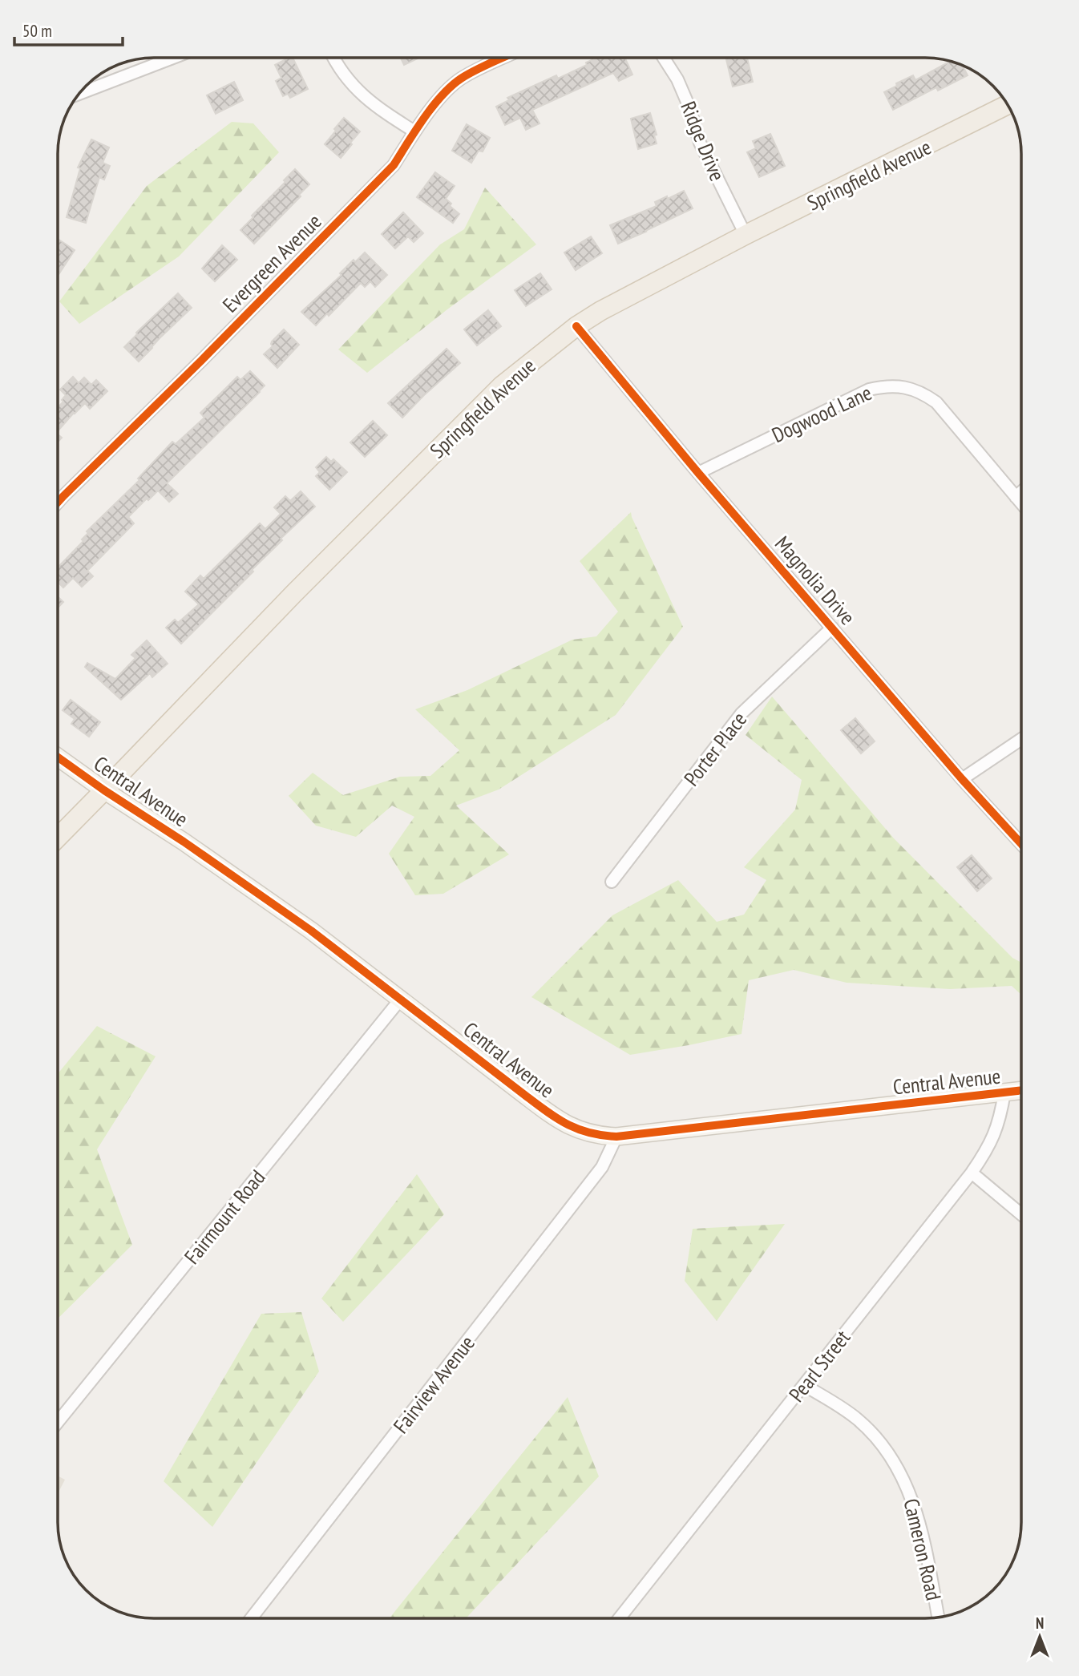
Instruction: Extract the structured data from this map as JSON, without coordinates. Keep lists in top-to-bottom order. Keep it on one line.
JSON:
{"streets":{"main road":["Springfield Avenue"],"street":["Ridge Drive","Evergreen Avenue","Dogwood Lane","Magnolia Drive","Porter Place","Central Avenue","Fairmount Road","Pearl Street","Fairview Avenue","Cameron Road"]},"crossings":[["Ridge Drive","Springfield Avenue"],["Springfield Avenue","Magnolia Drive"],["Springfield Avenue","Central Avenue"],["Dogwood Lane","Magnolia Drive"],["Magnolia Drive","Porter Place"],["Central Avenue","Fairmount Road"],["Central Avenue","Pearl Street"],["Central Avenue","Fairview Avenue"],["Pearl Street","Cameron Road"]],"scale_bar":"50 m","north":"top"}
